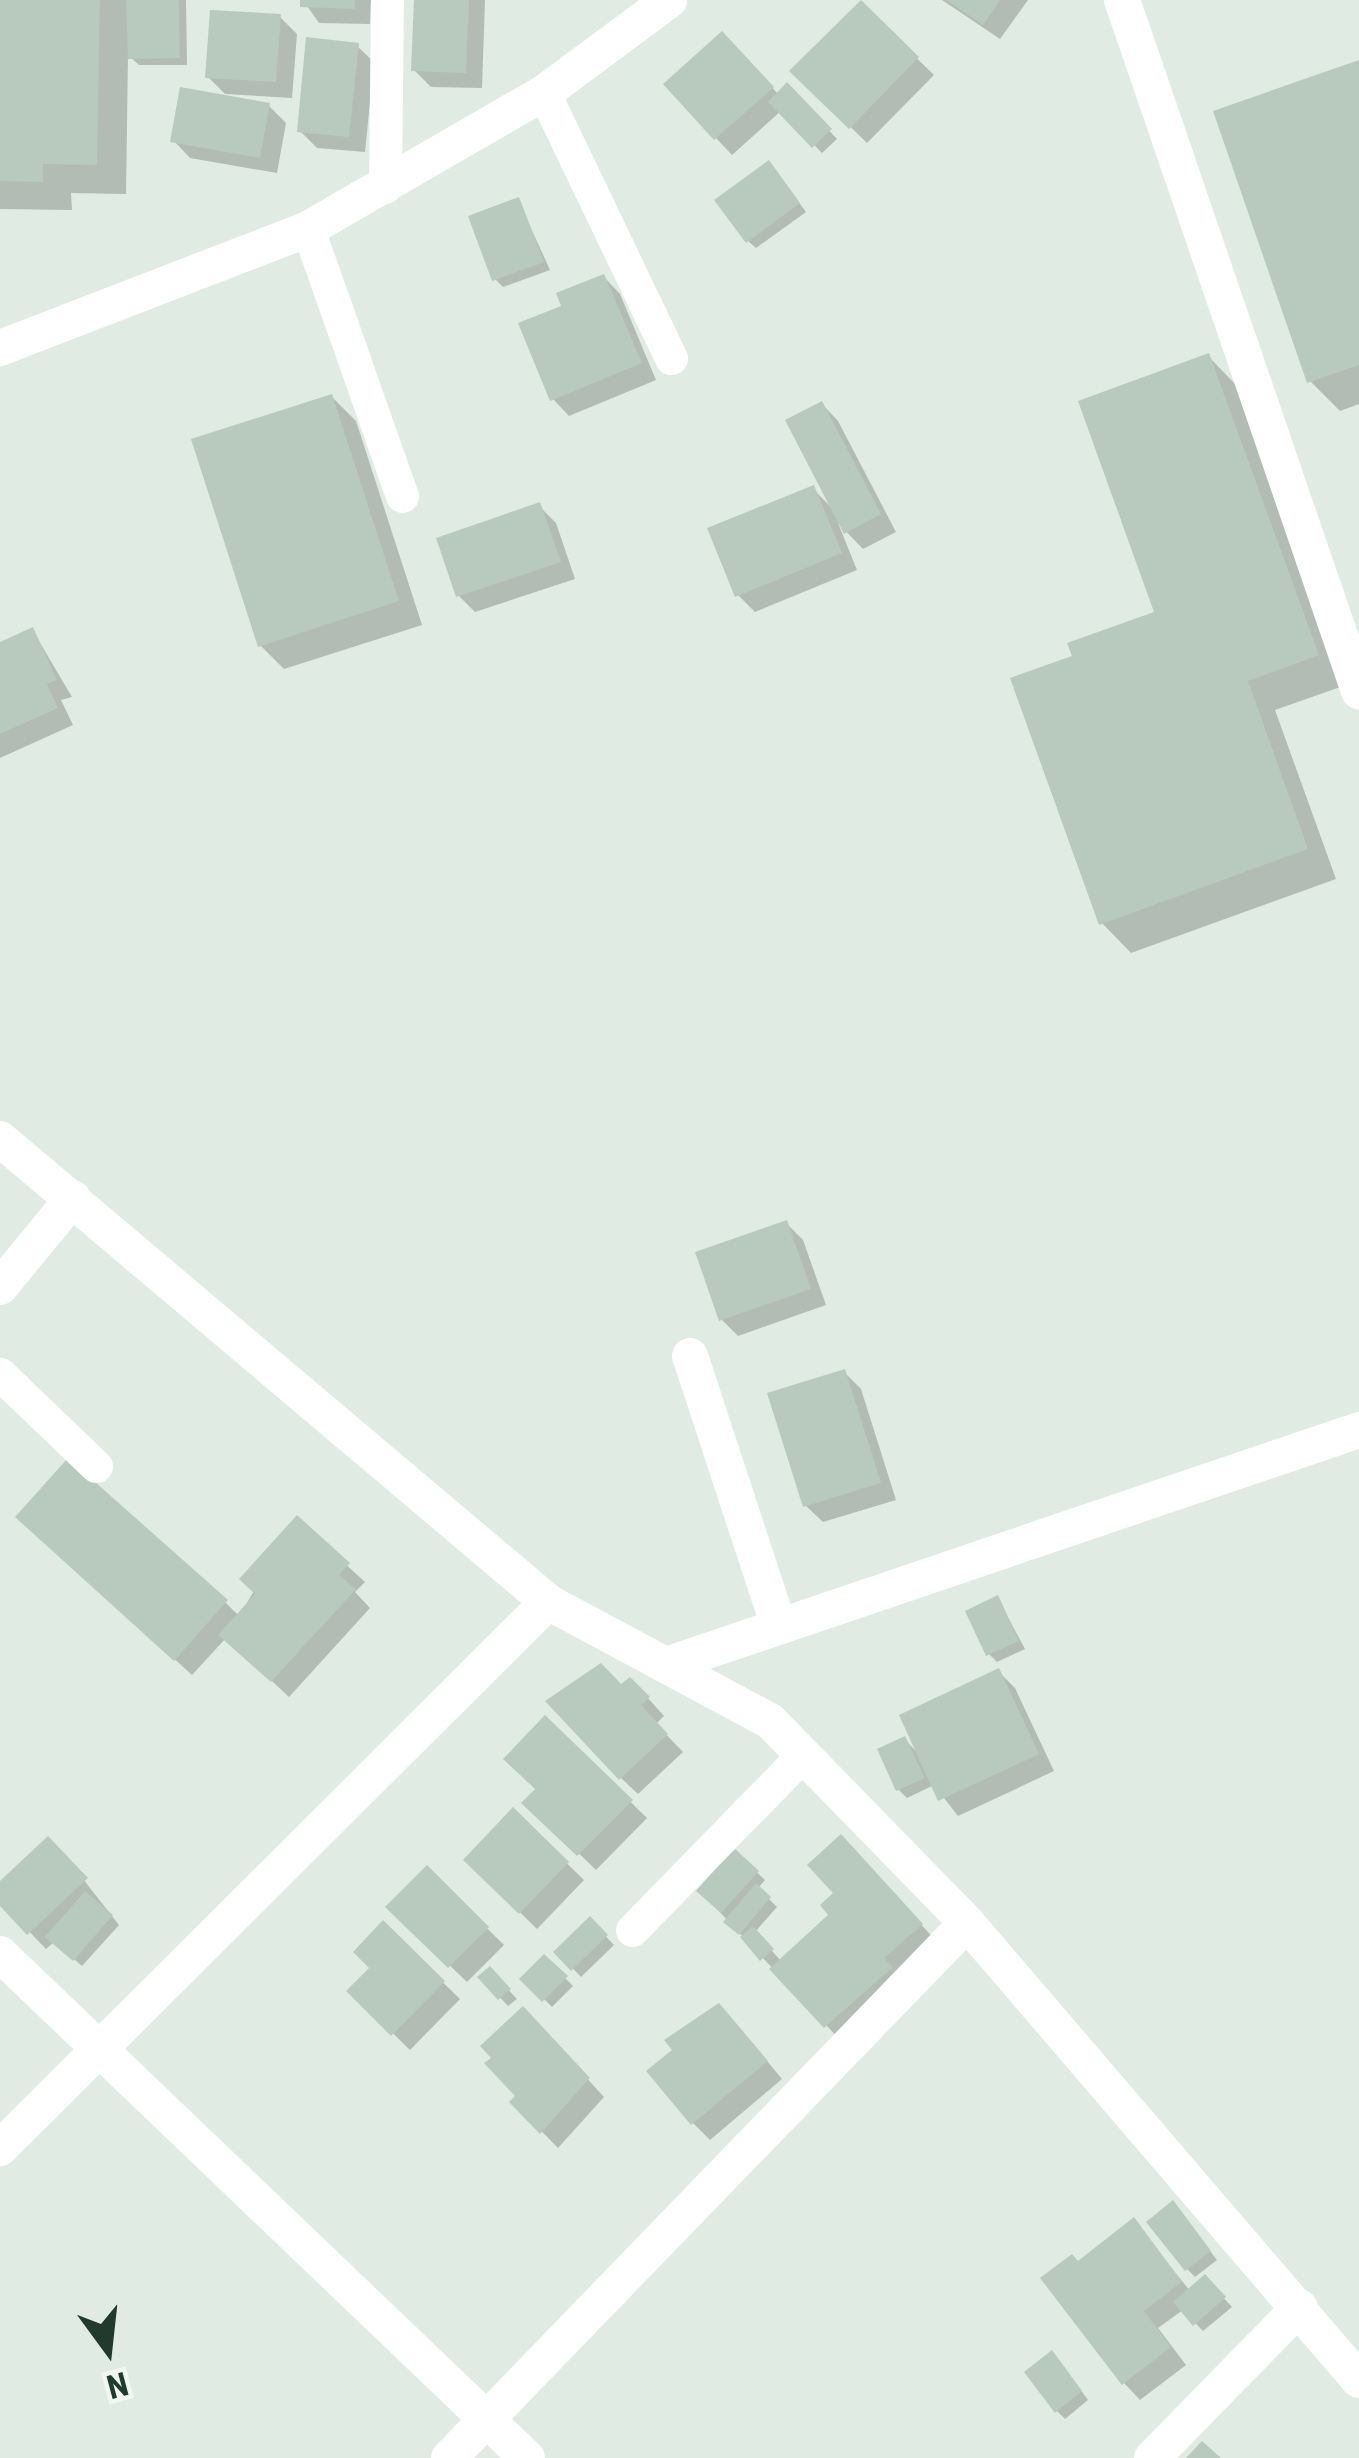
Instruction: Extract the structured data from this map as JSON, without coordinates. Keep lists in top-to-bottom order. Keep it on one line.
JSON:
{"north":"bottom"}
